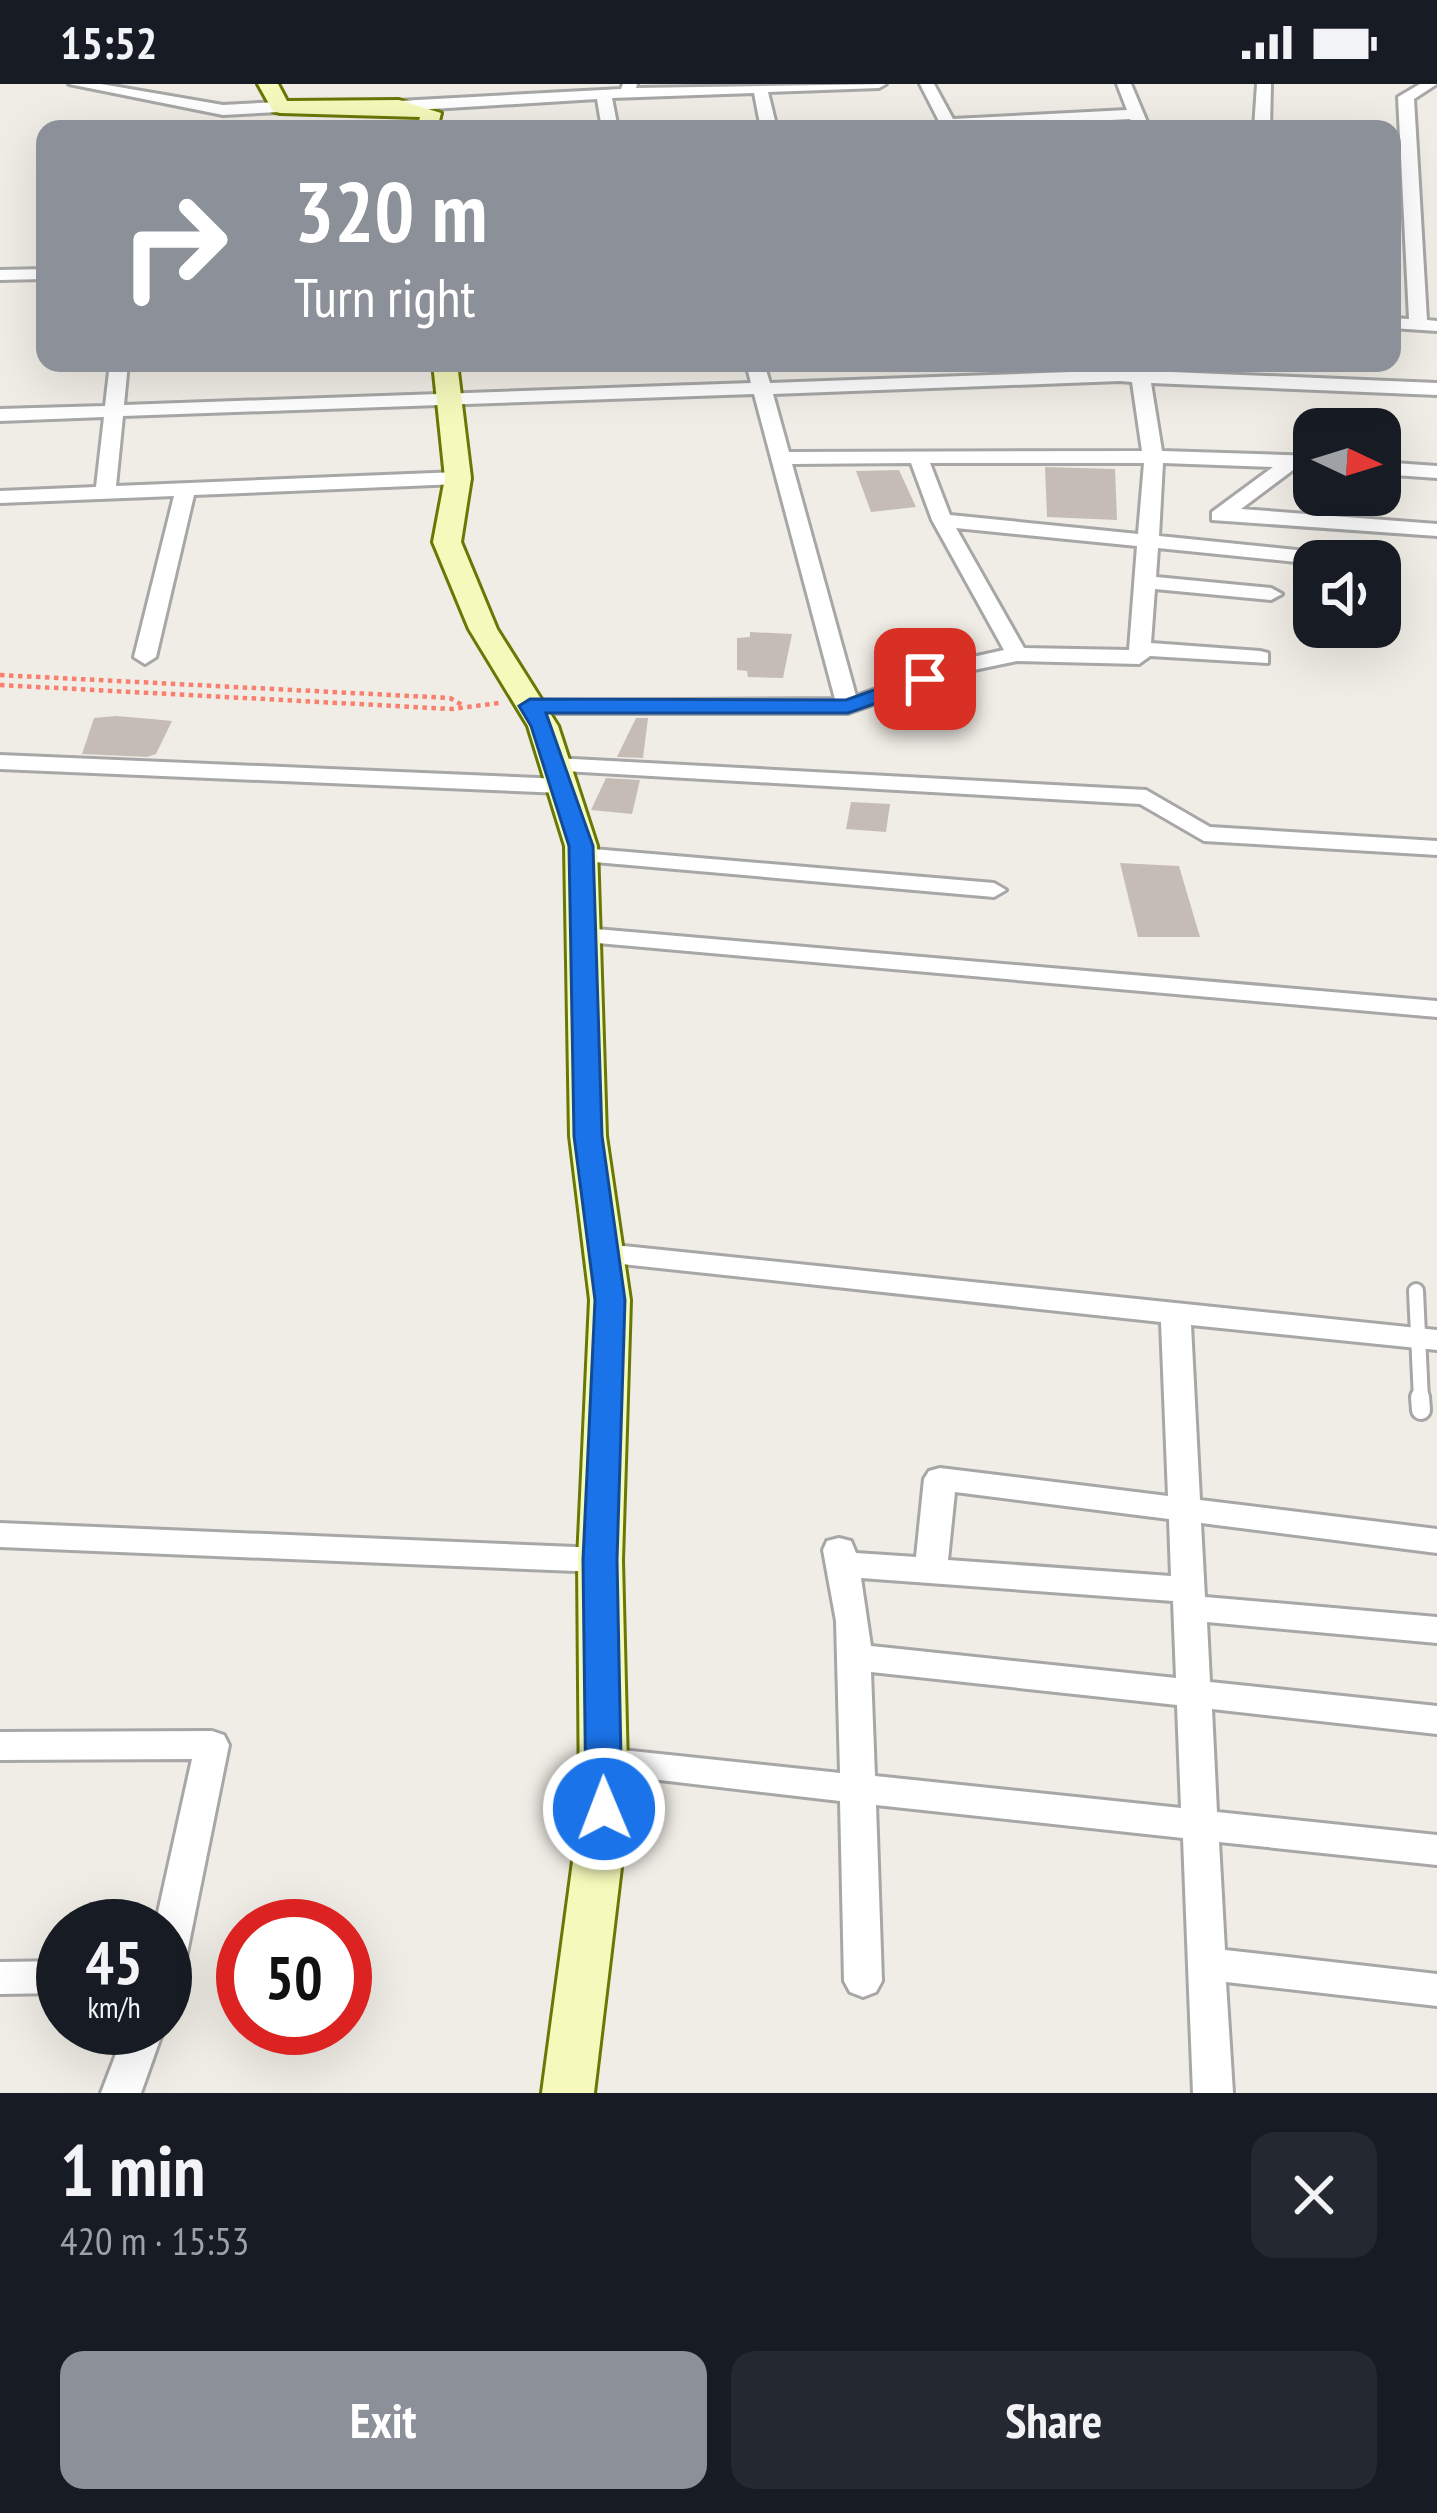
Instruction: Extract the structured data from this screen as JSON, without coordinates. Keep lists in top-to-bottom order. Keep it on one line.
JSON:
{"north":"right","page":{"status":"15:52","turn":["320 m","Turn right"],"speed":"45 km/h","limit":"50","heading":["1 min","420 m · 15:53"],"buttons":["Exit","Share"]}}
